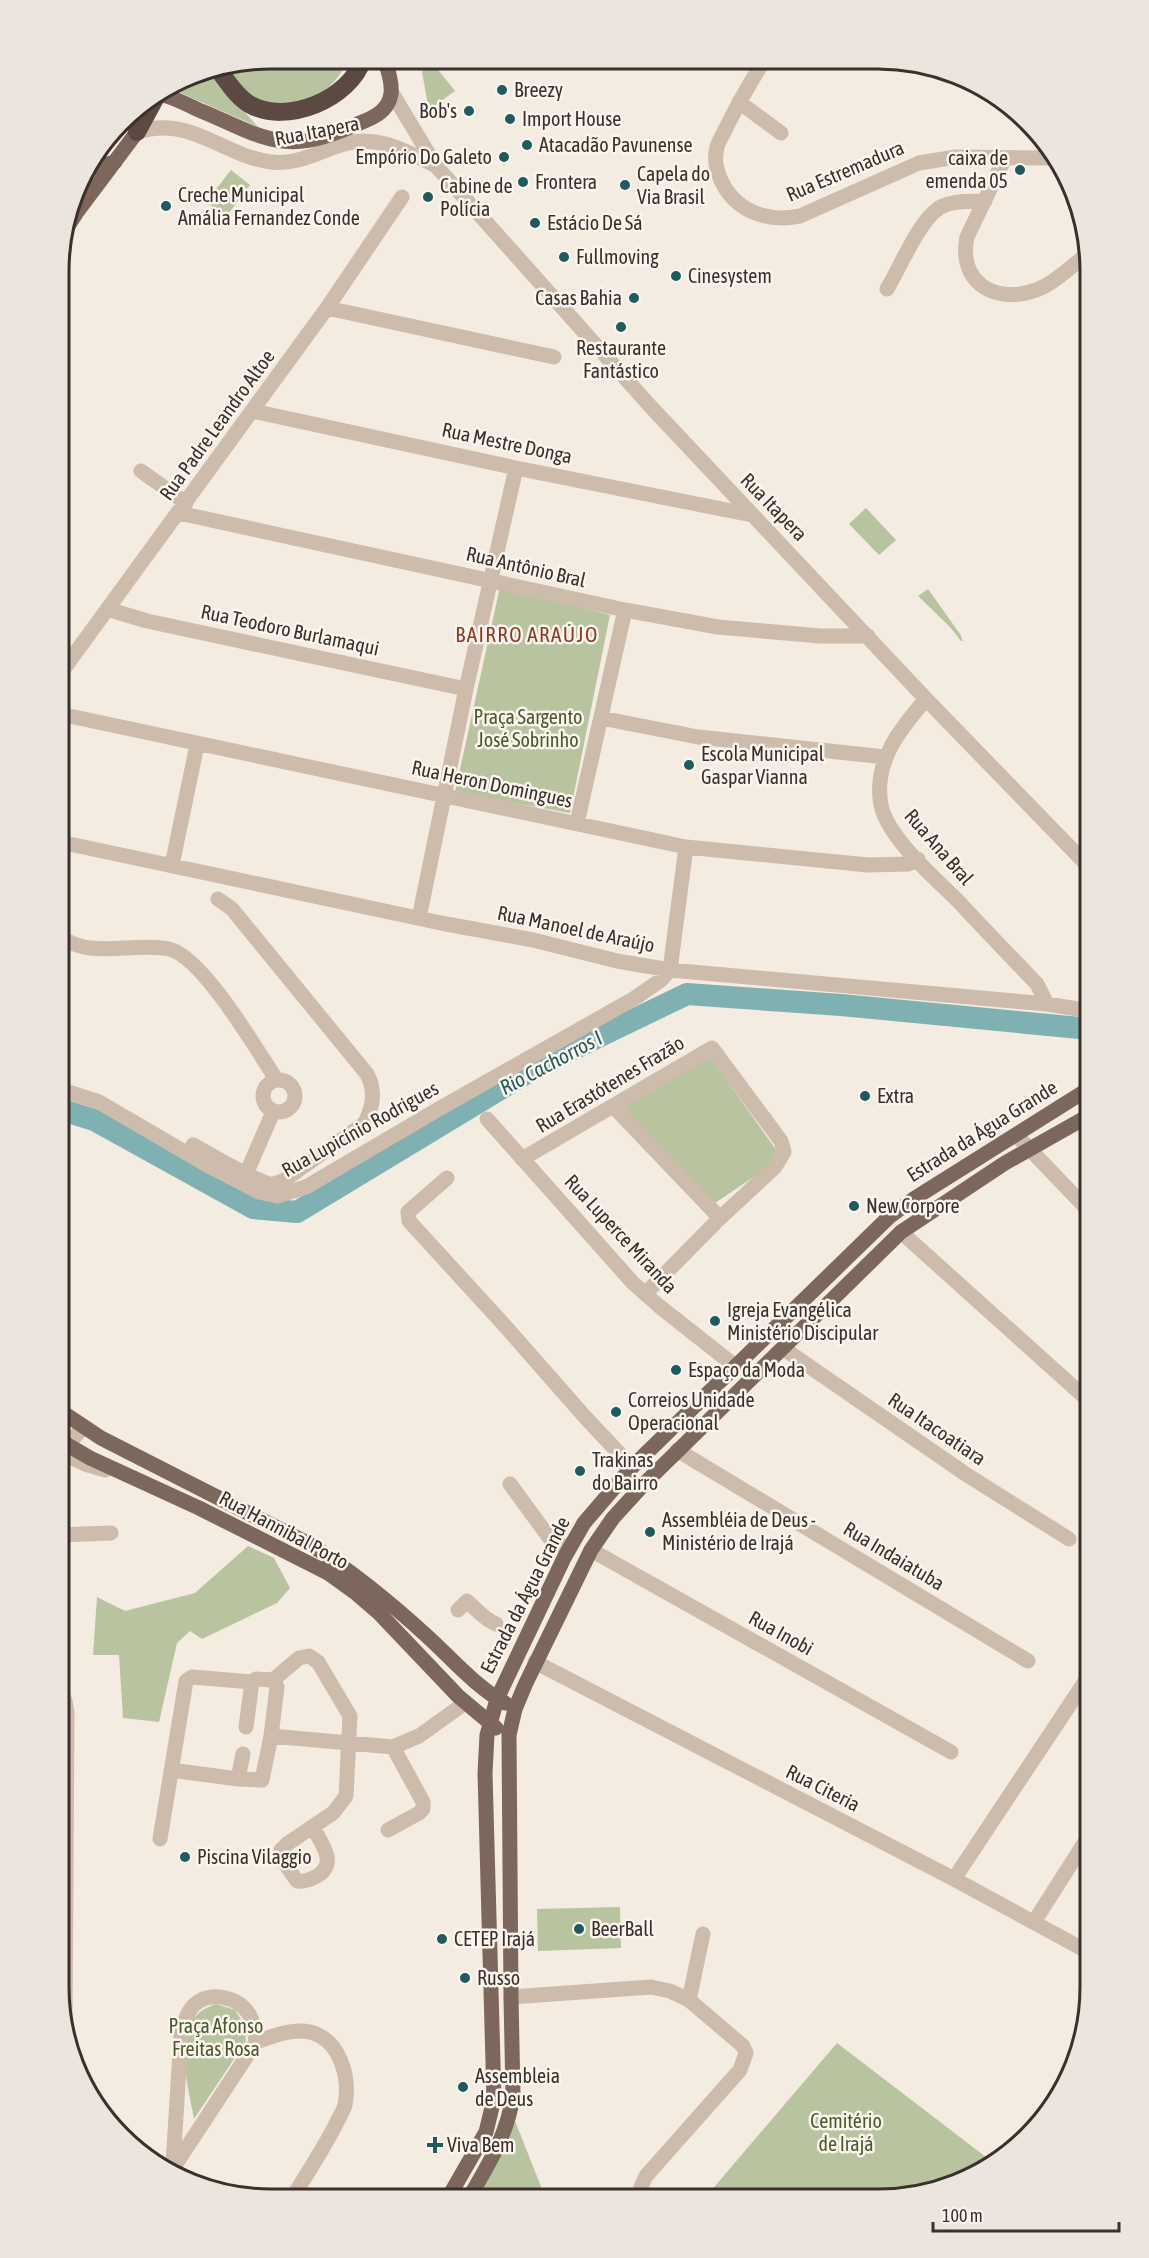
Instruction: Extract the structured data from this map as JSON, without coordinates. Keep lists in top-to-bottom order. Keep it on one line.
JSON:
{"streets":{"main road":["Estrada da Água Grande","Rua Hannibal Porto"],"street":["Rua Itapera","Rua Estremadura","Rua Padre Leandro Altoe","Rua Mestre Donga","Rua Antônio Bral","Rua Teodoro Burlamaqui","Rua Heron Domingues","Rua Ana Bral","Rua Manoel de Araújo","Rua Erastótenes Frazão","Rua Lupicínio Rodrigues","Rua Luperce Miranda","Rua Itacoatiara","Rua Indaiatuba","Rua Inobi","Rua Citeria"]},"crossings":[["Rua Itapera","Rua Mestre Donga"],["Rua Itapera","Rua Antônio Bral"],["Rua Itapera","Rua Ana Bral"],["Rua Padre Leandro Altoe","Rua Mestre Donga"],["Rua Padre Leandro Altoe","Rua Antônio Bral"],["Rua Padre Leandro Altoe","Rua Teodoro Burlamaqui"],["Rua Heron Domingues","Rua Ana Bral"],["Rua Ana Bral","Rua Manoel de Araújo"],["Rua Manoel de Araújo","Rua Lupicínio Rodrigues"],["Rua Erastótenes Frazão","Rua Luperce Miranda"],["Estrada da Água Grande","Rua Luperce Miranda"],["Estrada da Água Grande","Rua Itacoatiara"],["Estrada da Água Grande","Rua Hannibal Porto"],["Estrada da Água Grande","Rua Indaiatuba"],["Estrada da Água Grande","Rua Inobi"],["Estrada da Água Grande","Rua Citeria"]],"districts":["BAIRRO ARAÚJO"],"water":["Rio Cachorros I"],"parks":["Praça Sargento José Sobrinho","Praça Afonso Freitas Rosa","Cemitério de Irajá"],"places":{"other":["Breezy","Bob's","Import House","Atacadão Pavunense","Empório Do Galeto","caixa de emenda 05","Frontera","Capela do Via Brasil","Cabine de Polícia","Creche Municipal Amália Fernandez Conde","Estácio De Sá","Fullmoving","Cinesystem","Casas Bahia","Restaurante Fantástico","Escola Municipal Gaspar Vianna","Extra","New Corpore","Igreja Evangélica Ministério Discipular","Espaço da Moda","Correios Unidade Operacional","Trakinas do Bairro","Assembléia de Deus - Ministério de Irajá","Piscina Vilaggio","BeerBall","CETEP Irajá","Russo","Assembleia de Deus"],"health":["Viva Bem"]},"scale_bar":"100 m"}
